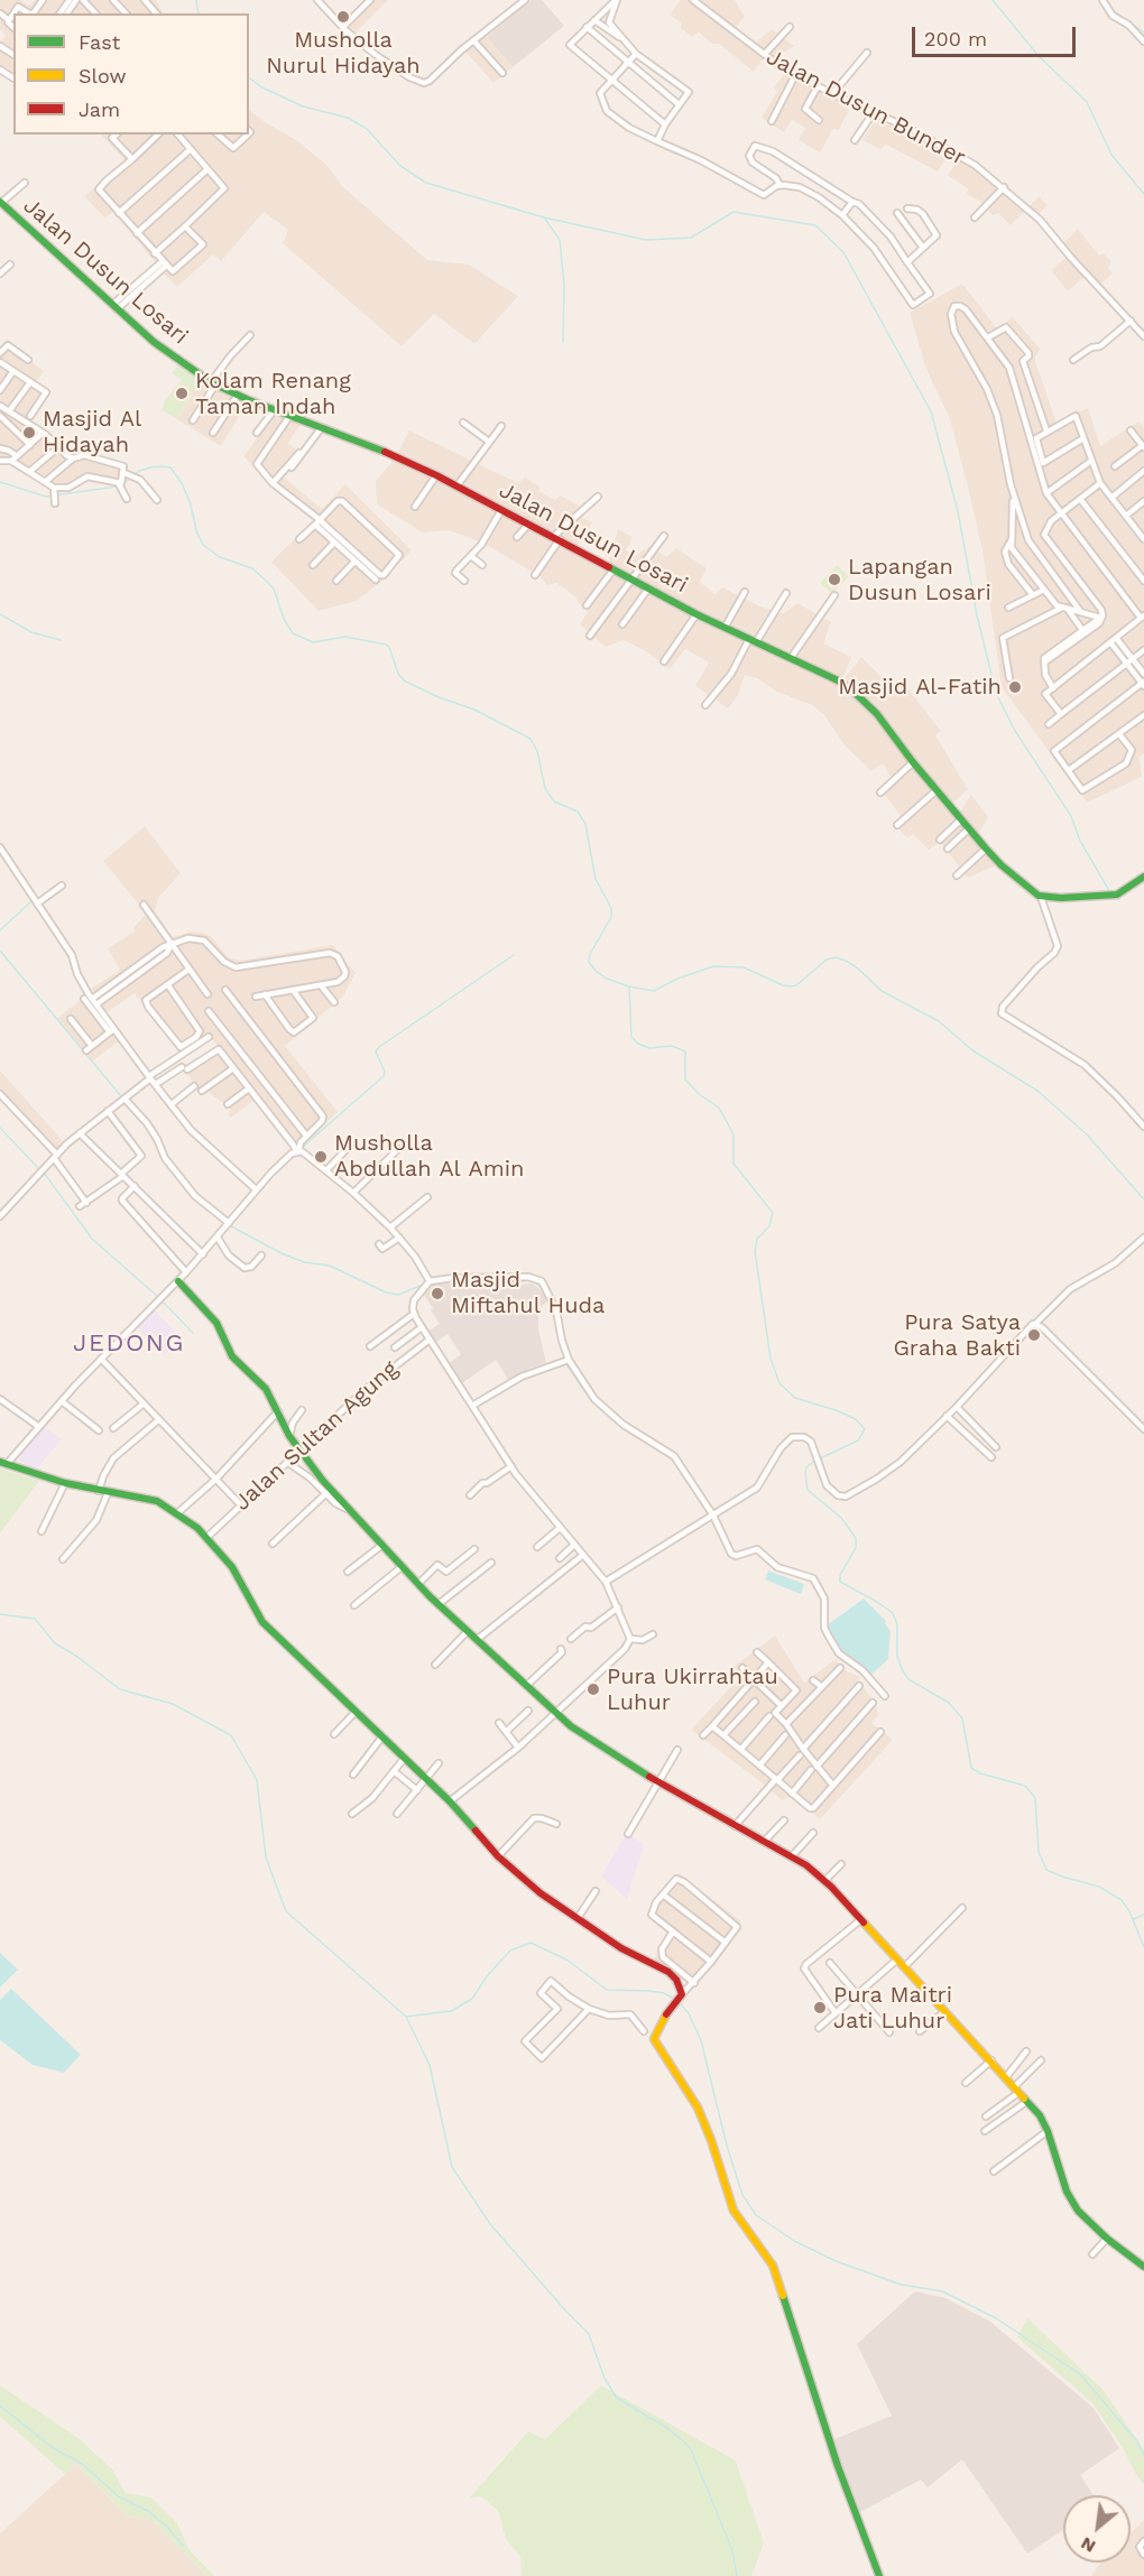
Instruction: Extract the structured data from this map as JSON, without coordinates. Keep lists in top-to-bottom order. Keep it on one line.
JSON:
{"streets":{"street":["Jalan Dusun Bunder","Jalan Dusun Losari","Jalan Sultan Agung"]},"districts":["JEDONG"],"places":["Musholla Nurul Hidayah","Kolam Renang Taman Indah","Masjid Al Hidayah","Lapangan Dusun Losari","Masjid Al-Fatih","Musholla Abdullah Al Amin","Masjid Miftahul Huda","Pura Satya Graha Bakti","Pura Ukirrahtau Luhur","Pura Maitri Jati Luhur"],"legend":["Fast","Slow","Jam"],"scale_bar":"200 m","north":"bottom left"}
